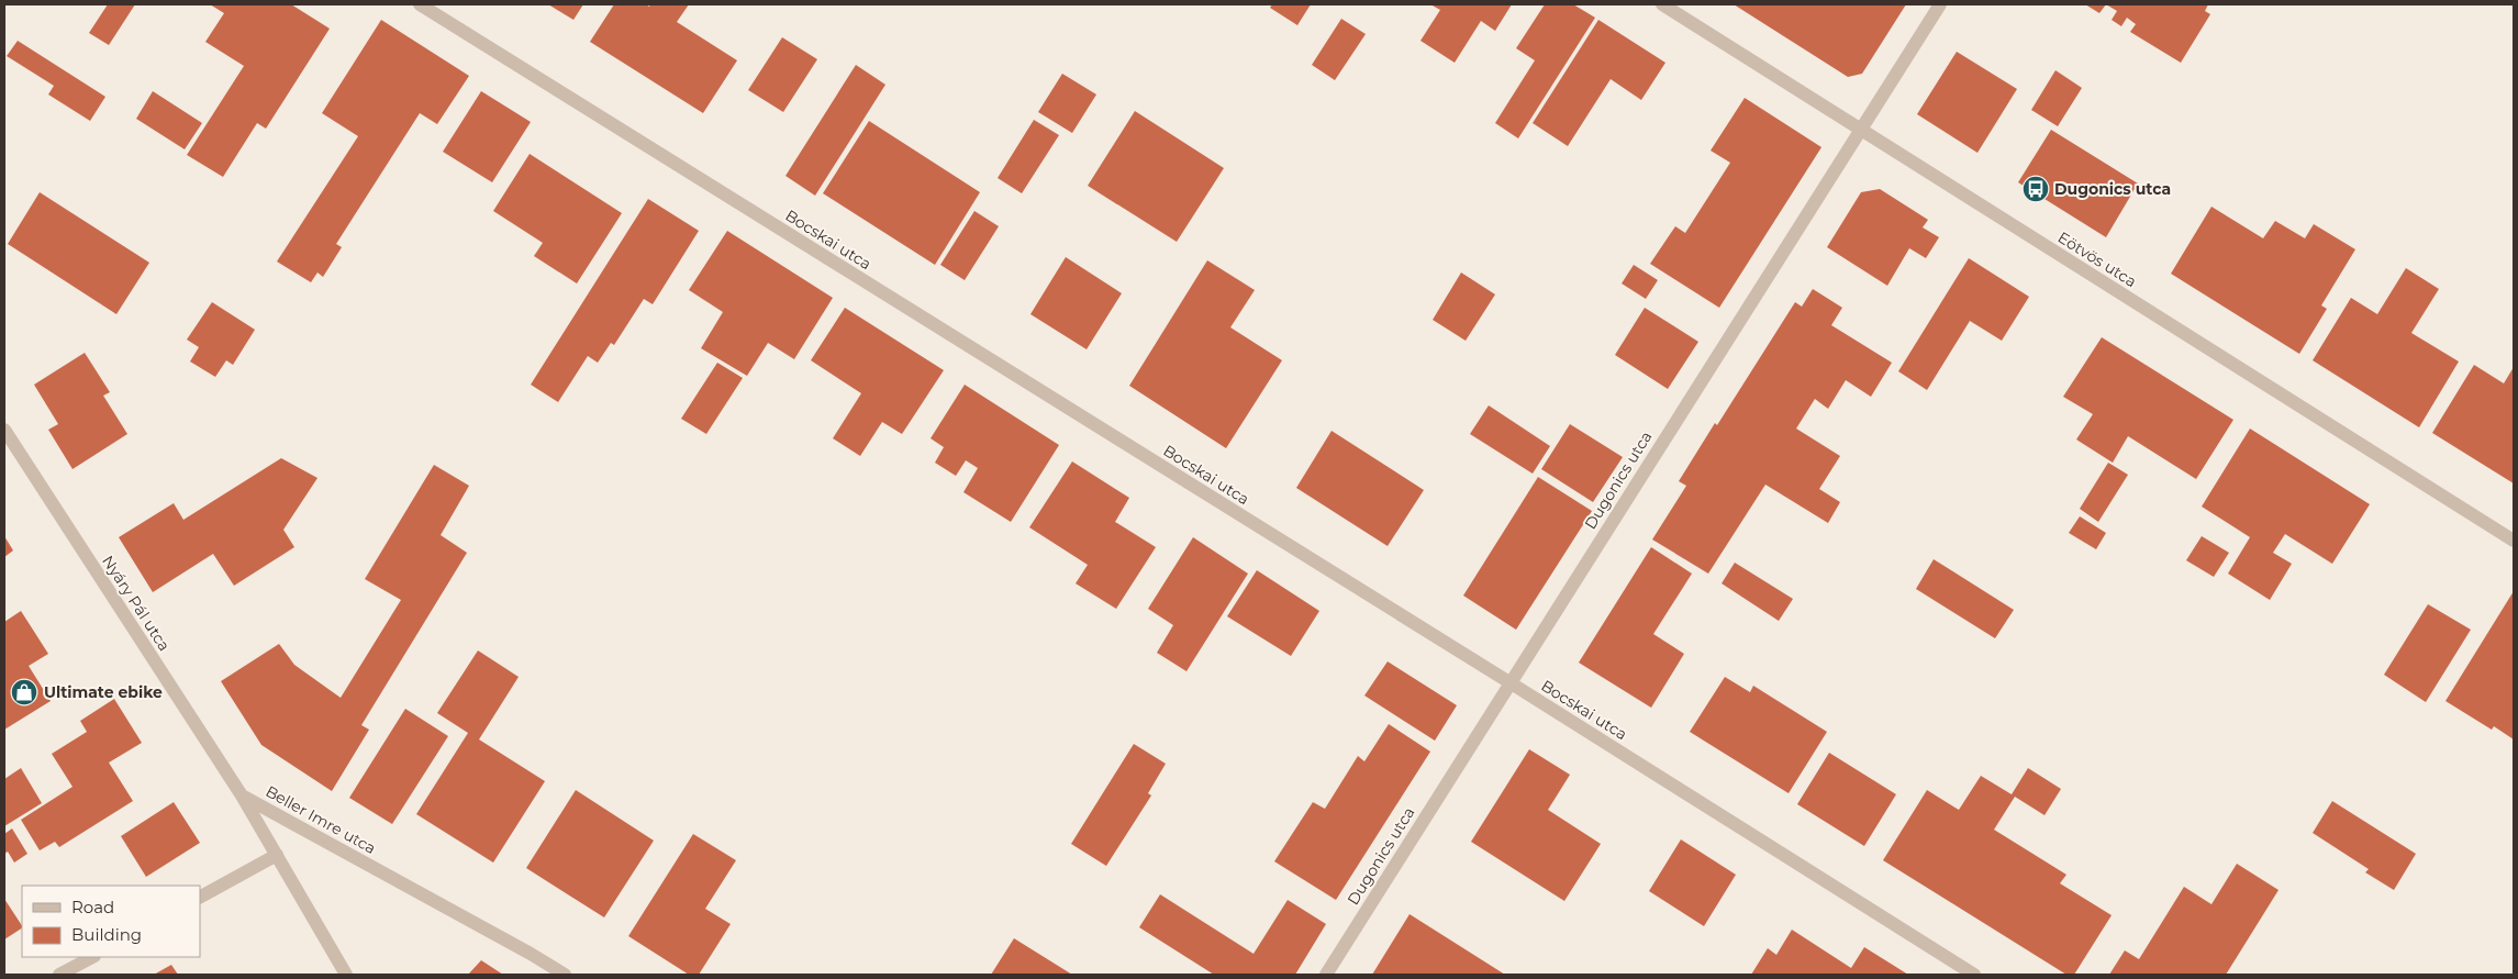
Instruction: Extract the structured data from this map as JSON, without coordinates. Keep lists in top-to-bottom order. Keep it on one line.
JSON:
{"streets":{"street":["Bocskai utca","Eötvös utca","Dugonics utca","Nyáry Pál utca","Beller Imre utca"]},"crossings":[["Bocskai utca","Dugonics utca"],["Eötvös utca","Dugonics utca"],["Nyáry Pál utca","Beller Imre utca"]],"places":{"bus stop":["Dugonics utca"],"shop":["Ultimate ebike"]},"legend":["Road","Building"]}
